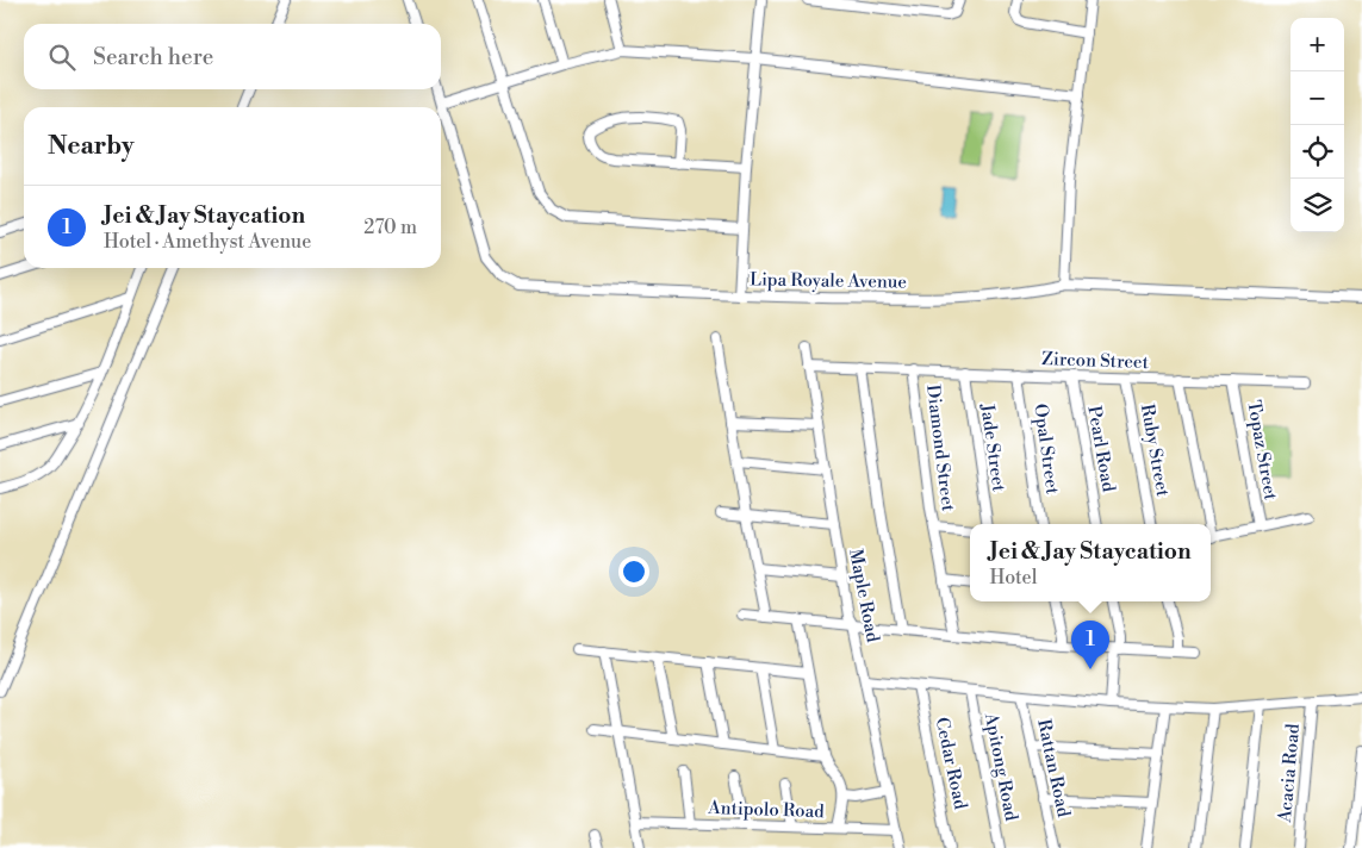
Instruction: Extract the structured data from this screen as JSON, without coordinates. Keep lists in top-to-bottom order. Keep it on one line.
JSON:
{"streets":{"street":["Lipa Royale Avenue","Zircon Street","Diamond Street","Jade Street","Opal Street","Pearl Road","Ruby Street","Topaz Street","Maple Road","Cedar Road","Apitong Road","Rattan Road","Acacia Road","Antipolo Road"]},"crossings":[["Zircon Street","Diamond Street"],["Zircon Street","Jade Street"],["Zircon Street","Opal Street"],["Zircon Street","Pearl Road"],["Zircon Street","Ruby Street"],["Zircon Street","Topaz Street"],["Zircon Street","Maple Road"],["Maple Road","Antipolo Road"]],"page":{"map_buttons":["+","−"],"search":"Search here","heading":"Nearby","list":[{"mark":"1","name":"Jei & Jay Staycation","note":"Hotel · Amethyst Avenue","value":"270 m"}],"popup":["Jei & Jay Staycation","Hotel"],"pins":"1"}}
